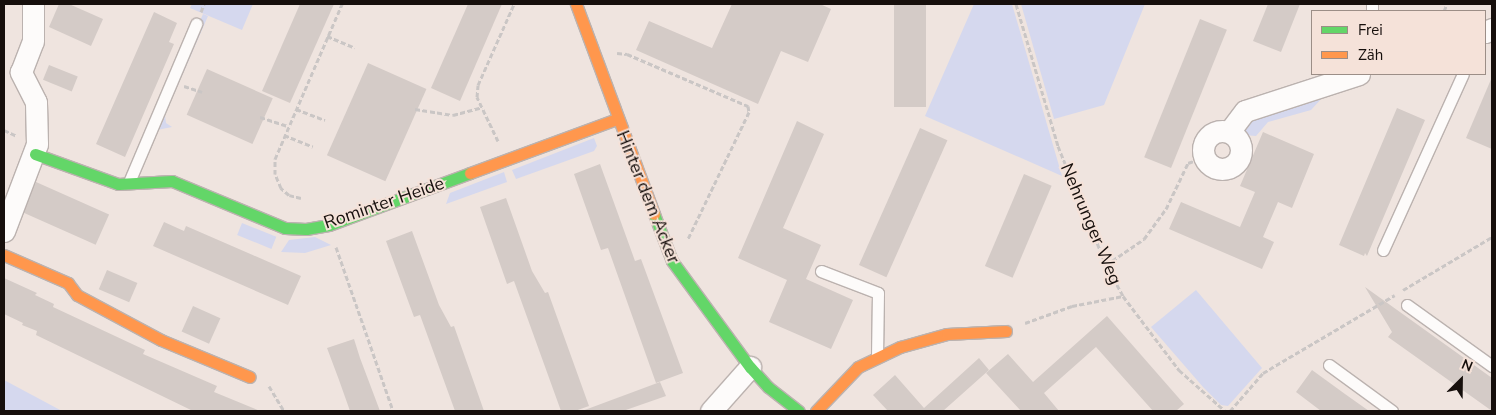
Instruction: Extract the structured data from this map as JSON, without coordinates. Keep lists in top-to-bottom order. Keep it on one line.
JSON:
{"streets":{"street":["Hinter dem Acker","Rominter Heide"],"path":["Nehrunger Weg"]},"crossings":[["Hinter dem Acker","Rominter Heide"]],"legend":["Frei","Zäh"],"north":"top right"}
